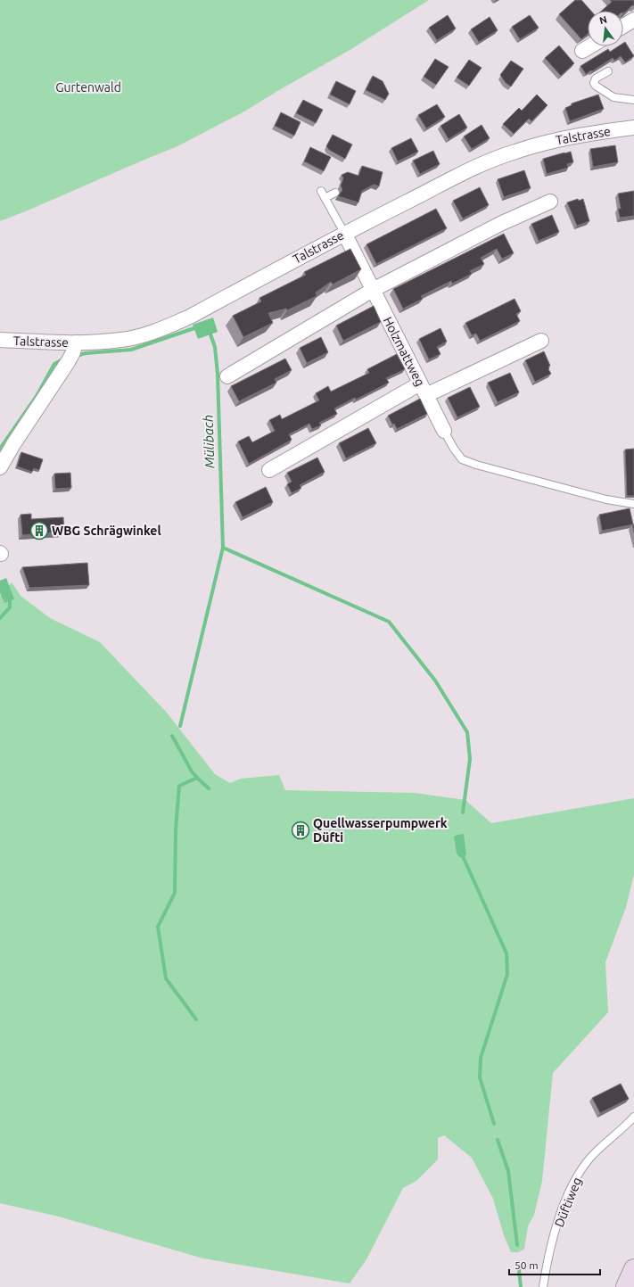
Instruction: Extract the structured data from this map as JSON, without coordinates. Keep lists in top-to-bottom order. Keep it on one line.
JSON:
{"streets":{"street":["Talstrasse","Holzmattweg"],"lane":["Düftiweg"]},"crossings":[["Talstrasse","Holzmattweg"]],"water":["Mülibach"],"parks":["Gurtenwald"],"places":{"building":["WBG Schrägwinkel","Quellwasserpumpwerk Düfti"]},"scale_bar":"50 m","north":"top"}
